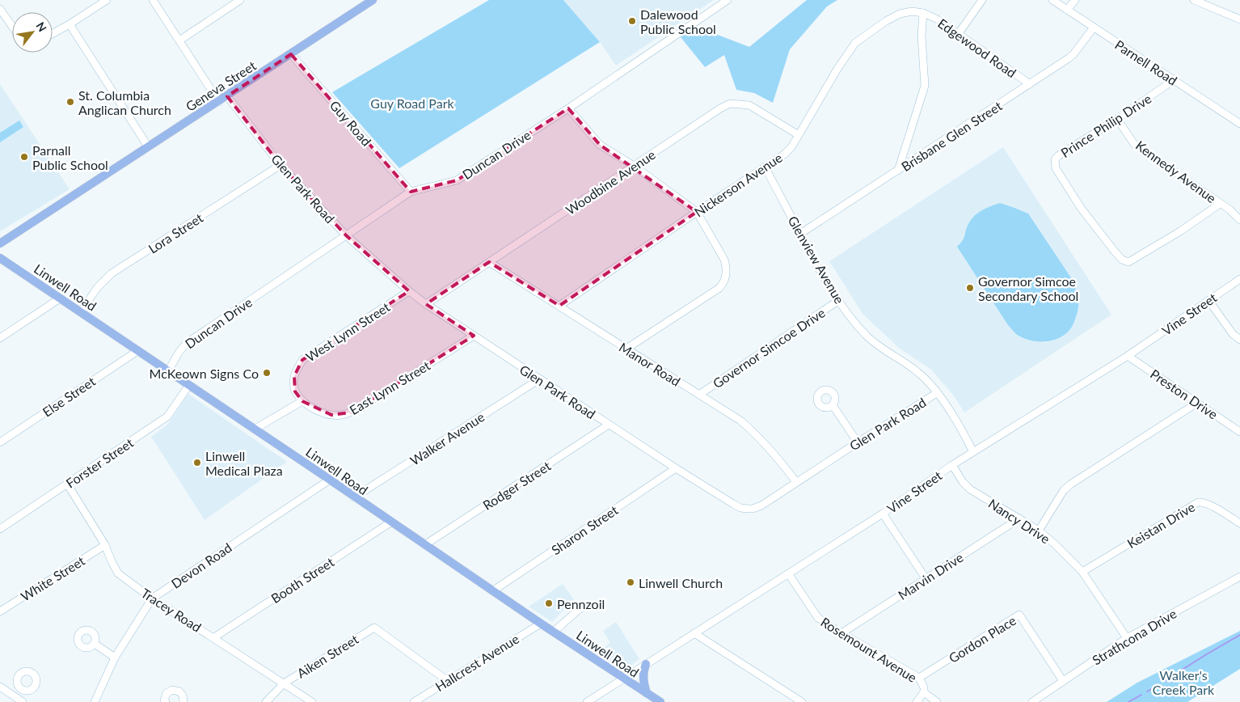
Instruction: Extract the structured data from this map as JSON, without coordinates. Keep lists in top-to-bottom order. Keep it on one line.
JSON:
{"streets":{"main road":["Geneva Street","Linwell Road"],"street":["Edgewood Road","Parnell Road","Guy Road","Prince Philip Drive","Brisbane Glen Street","Duncan Drive","Kennedy Avenue","Woodbine Avenue","Nickerson Avenue","Glen Park Road","Lora Street","Glenview Avenue","Vine Street","West Lynn Street","Governor Simcoe Drive","Manor Road","East Lynn Street","Preston Drive","Else Street","Walker Avenue","Forster Street","Rodger Street","Nancy Drive","Keistan Drive","Sharon Street","Devon Road","Marvin Drive","White Street","Booth Street","Tracey Road","Strathcona Drive","Gordon Place","Rosemount Avenue","Aiken Street","Hallcrest Avenue"]},"crossings":[["Edgewood Road","Brisbane Glen Street"],["Edgewood Road","Nickerson Avenue"],["Parnell Road","Prince Philip Drive"],["Parnell Road","Brisbane Glen Street"],["Geneva Street","Guy Road"],["Geneva Street","Glen Park Road"],["Guy Road","Duncan Drive"],["Prince Philip Drive","Kennedy Avenue"],["Brisbane Glen Street","Glenview Avenue"],["Duncan Drive","Glen Park Road"],["Duncan Drive","Linwell Road"],["Woodbine Avenue","Nickerson Avenue"],["Woodbine Avenue","Glen Park Road"],["Woodbine Avenue","Manor Road"],["Nickerson Avenue","Glenview Avenue"],["Nickerson Avenue","Manor Road"],["Glen Park Road","Lora Street"],["Glen Park Road","Glenview Avenue"],["Glen Park Road","West Lynn Street"],["Glen Park Road","Manor Road"],["Glen Park Road","East Lynn Street"],["Glen Park Road","Walker Avenue"],["Glen Park Road","Rodger Street"],["Glen Park Road","Sharon Street"],["Lora Street","Linwell Road"],["Glenview Avenue","Vine Street"],["Glenview Avenue","Governor Simcoe Drive"],["Linwell Road","Vine Street"],["Linwell Road","Else Street"],["Linwell Road","Walker Avenue"],["Linwell Road","Forster Street"],["Linwell Road","Rodger Street"],["Linwell Road","Sharon Street"],["Linwell Road","Devon Road"],["Linwell Road","Booth Street"],["Linwell Road","Hallcrest Avenue"],["Vine Street","Preston Drive"],["Vine Street","Nancy Drive"],["Vine Street","Rosemount Avenue"],["West Lynn Street","East Lynn Street"],["Governor Simcoe Drive","Manor Road"],["Forster Street","Tracey Road"],["Nancy Drive","Keistan Drive"],["Nancy Drive","Marvin Drive"],["Nancy Drive","Strathcona Drive"],["Devon Road","Tracey Road"],["Marvin Drive","Rosemount Avenue"],["White Street","Tracey Road"],["Booth Street","Tracey Road"],["Tracey Road","Aiken Street"],["Strathcona Drive","Gordon Place"],["Gordon Place","Rosemount Avenue"],["Aiken Street","Hallcrest Avenue"]],"parks":["Guy Road Park","Walker's Creek Park"],"places":["Dalewood Public School","St. Columbia Anglican Church","Parnall Public School","Governor Simcoe Secondary School","McKeown Signs Co","Linwell Medical Plaza","Linwell Church","Pennzoil"],"north":"top right"}
